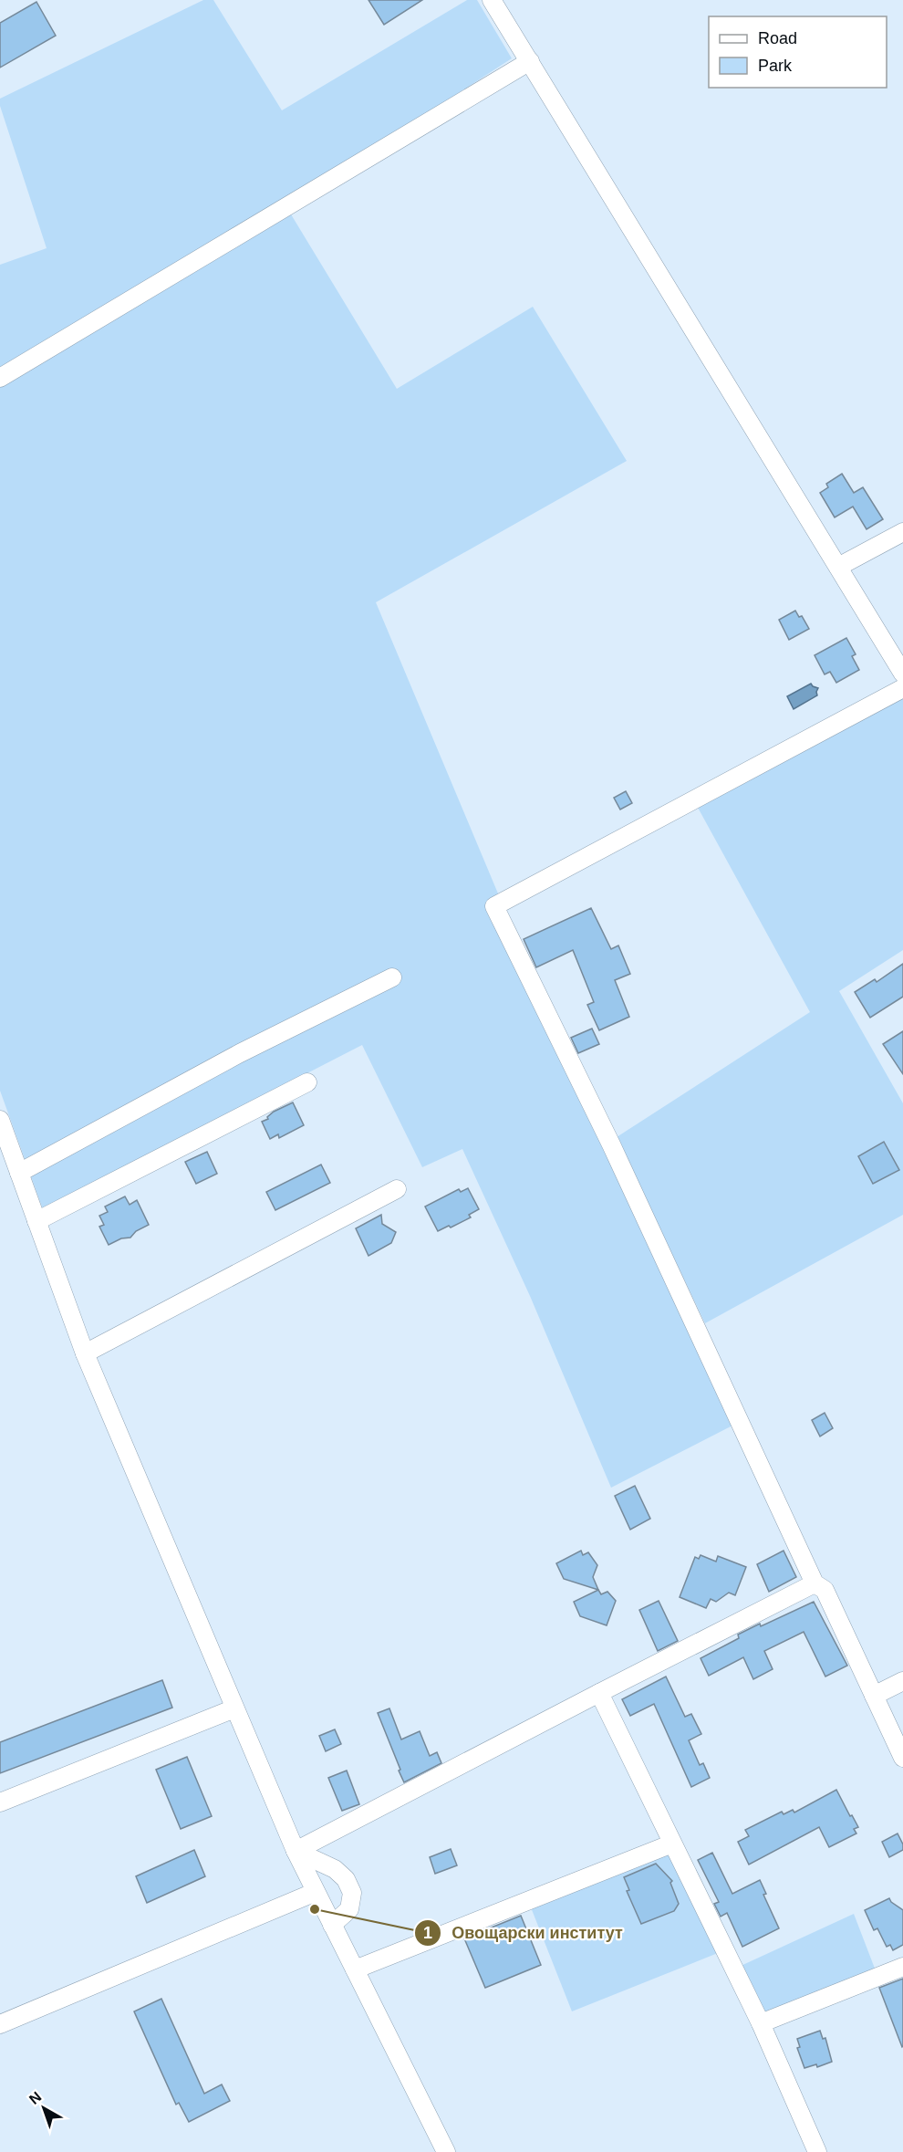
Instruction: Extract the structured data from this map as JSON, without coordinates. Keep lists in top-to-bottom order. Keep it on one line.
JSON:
{"places":["Овощарски институт"],"legend":["Road","Park"],"north":"top left"}
